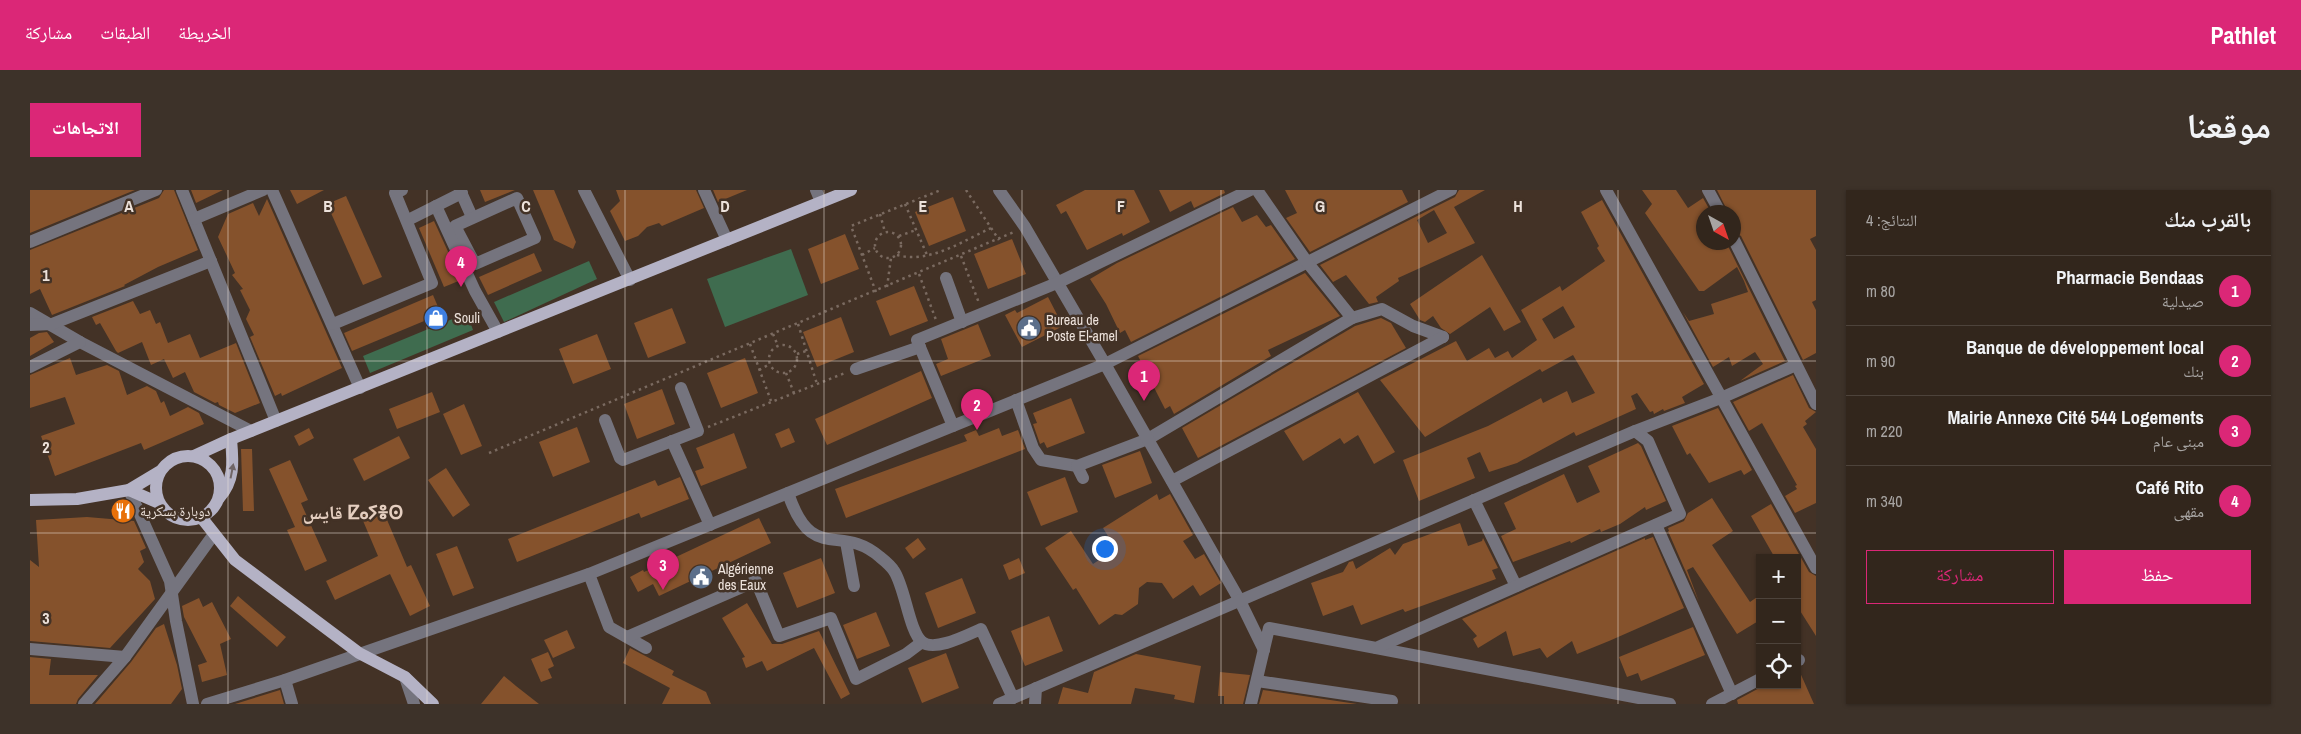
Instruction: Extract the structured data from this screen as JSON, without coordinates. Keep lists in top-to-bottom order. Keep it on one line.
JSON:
{"districts":["قايس ⵇⴰⵢⴻⵙ"],"places":{"shop":["Souli"],"public building":["Bureau de Poste El-amel","Algérienne des Eaux"],"restaurant":["دوبارة بسكرية"]},"north":"bottom right","page":{"header":"Pathlet","nav":["الخريطة","الطبقات","مشاركة"],"title":"موقعنا","buttons":["الاتجاهات",["حفظ","مشاركة"]],"heading":["بالقرب منك","النتائج: 4"],"pins":["4","1","2","3"],"list":[{"mark":"1","name":"Pharmacie Bendaas","note":"صيدلية","value":"80 m"},{"mark":"2","name":"Banque de développement local","note":"بنك","value":"90 m"},{"mark":"3","name":"Mairie Annexe Cité 544 Logements","note":"مبنى عام","value":"220 m"},{"mark":"4","name":"Café Rito","note":"مقهى","value":"340 m"}],"map_buttons":["+","−"]},"grid":{"columns":["A","B","C","D","E","F","G","H"],"rows":["1","2","3"]}}
